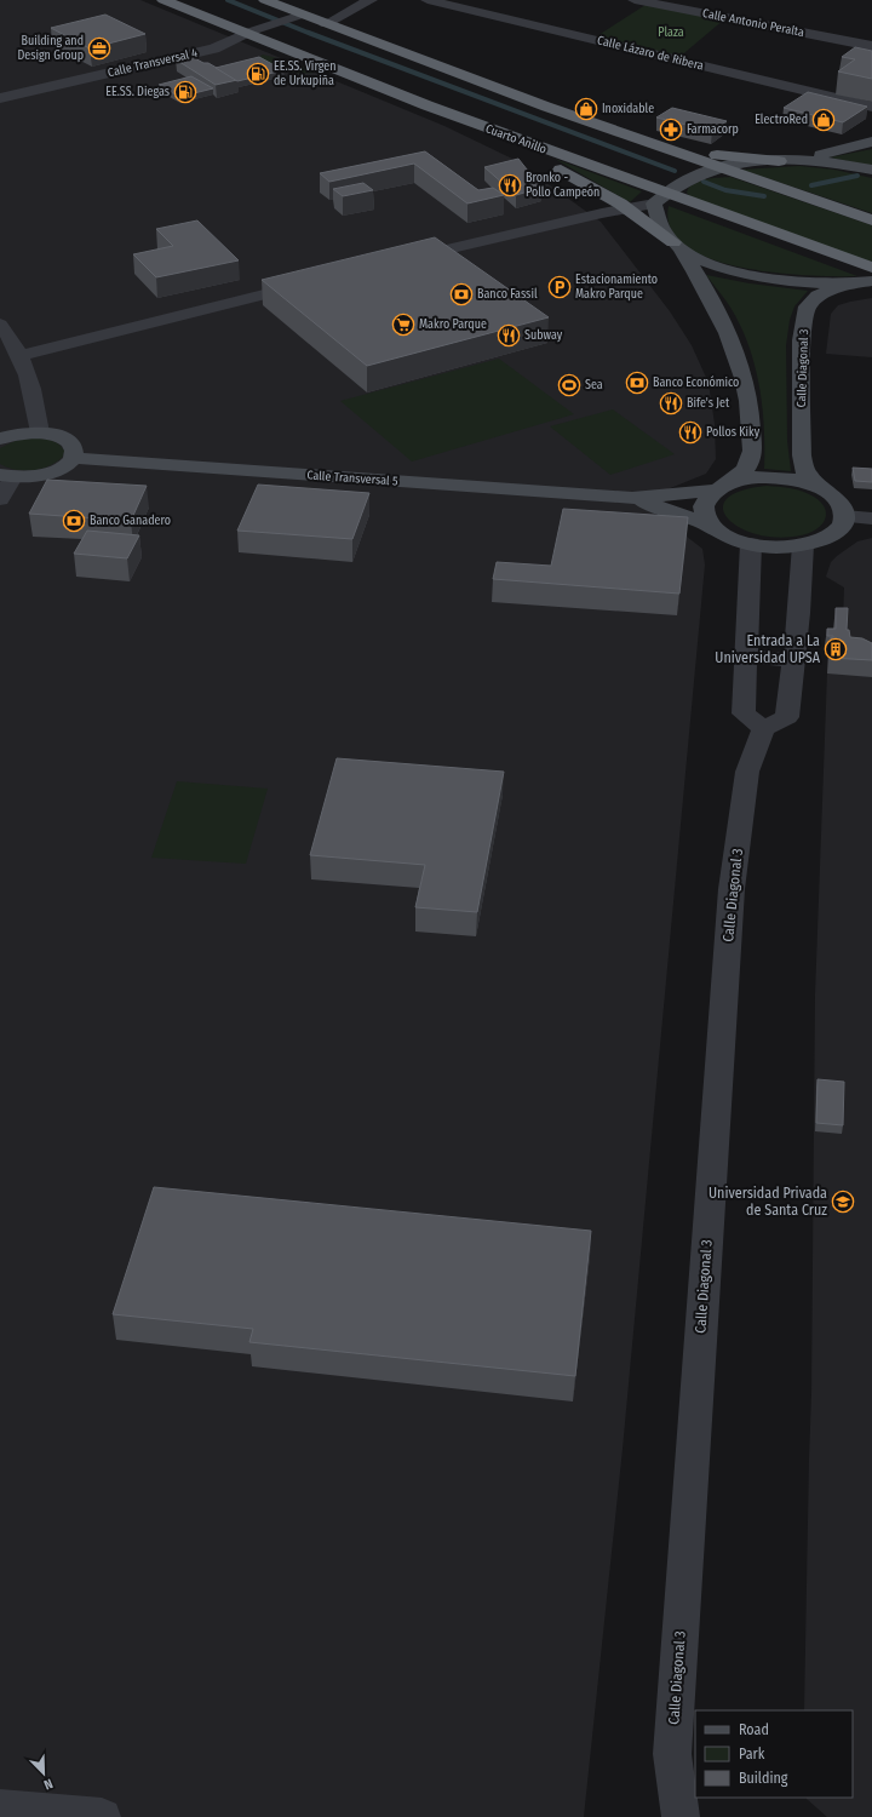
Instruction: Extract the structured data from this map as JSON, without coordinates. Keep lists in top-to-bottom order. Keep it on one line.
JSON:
{"streets":{"highway":["Cuarto Anillo"],"main road":["Calle Diagonal 3","Calle Transversal 5"],"street":["Calle Antonio Peralta","Calle Lázaro de Ribera","Calle Transversal 4"]},"crossings":[["Calle Transversal 4","Cuarto Anillo"],["Cuarto Anillo","Calle Diagonal 3"],["Calle Diagonal 3","Calle Transversal 5"]],"parks":["Plaza"],"places":{"office":["Building and Design Group"],"fuel station":["EE.SS. Virgen de Urkupiña","EE.SS. Diegas"],"shop":["Inoxidable","ElectroRed"],"pharmacy":["Farmacorp"],"restaurant":["Bronko - Pollo Campeón","Subway","Bife's Jet","Pollos Kiky"],"parking":["Estacionamiento Makro Parque"],"bank":["Banco Fassil","Banco Económico","Banco Ganadero"],"supermarket":["Makro Parque"],"sports":["Sea"],"building":["Entrada a La Universidad UPSA"],"school or university":["Universidad Privada de Santa Cruz"]},"legend":["Road","Park","Building"],"north":"bottom right"}
